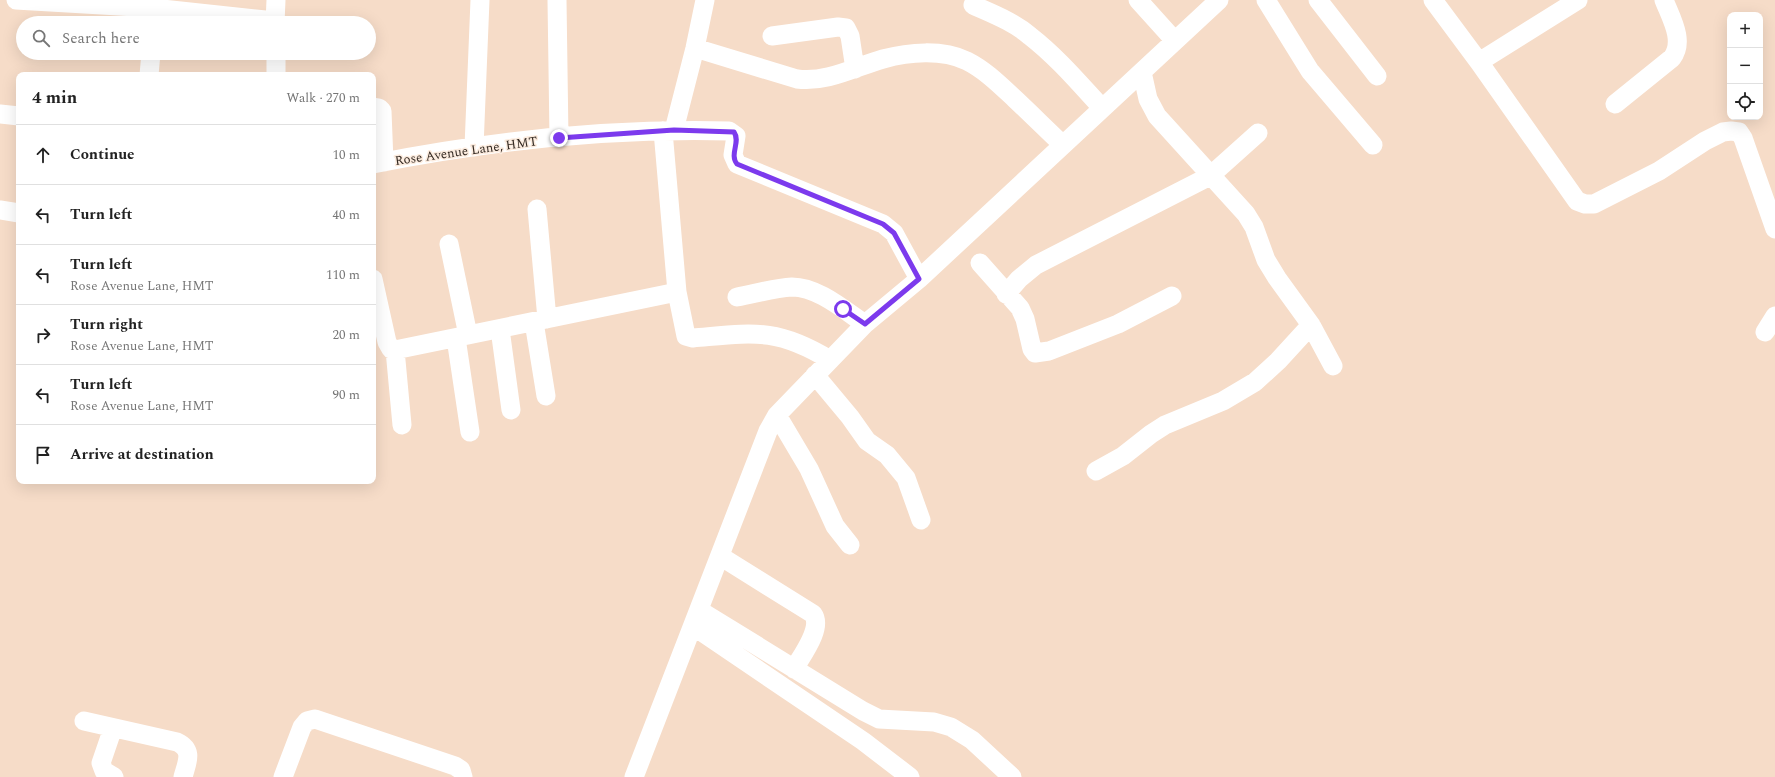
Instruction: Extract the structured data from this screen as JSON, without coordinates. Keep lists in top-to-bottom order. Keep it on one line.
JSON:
{"streets":{"street":["Rose Avenue Lane, HMT"]},"page":{"map_buttons":["+","−"],"search":"Search here","heading":["4 min","Walk · 270 m"],"list":[["Continue","10 m"],["Turn left","40 m"],["Turn left","Rose Avenue Lane, HMT","110 m"],["Turn right","Rose Avenue Lane, HMT","20 m"],["Turn left","Rose Avenue Lane, HMT","90 m"],"Arrive at destination"]}}
